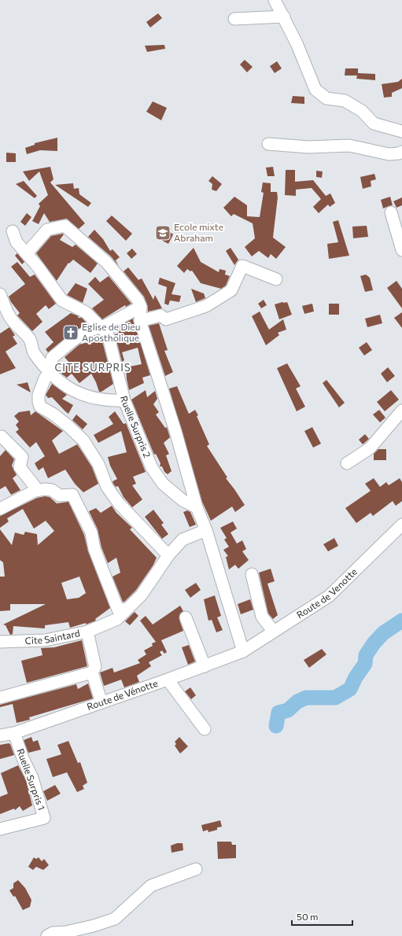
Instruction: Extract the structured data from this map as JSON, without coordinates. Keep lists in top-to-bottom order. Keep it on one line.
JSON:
{"streets":{"street":["Ruelle Surpris 2","Route de Venotte","Cite Saintard","Route de Vénotte","Ruelle Surpris 1"]},"crossings":[["Route de Venotte","Route de Vénotte"],["Cite Saintard","Route de Vénotte"],["Route de Vénotte","Ruelle Surpris 1"]],"districts":["CITE SURPRIS"],"places":{"school or university":["Ecole mixte Abraham"],"church":["Eglise de Dieu Apostholique"]},"scale_bar":"50 m"}
